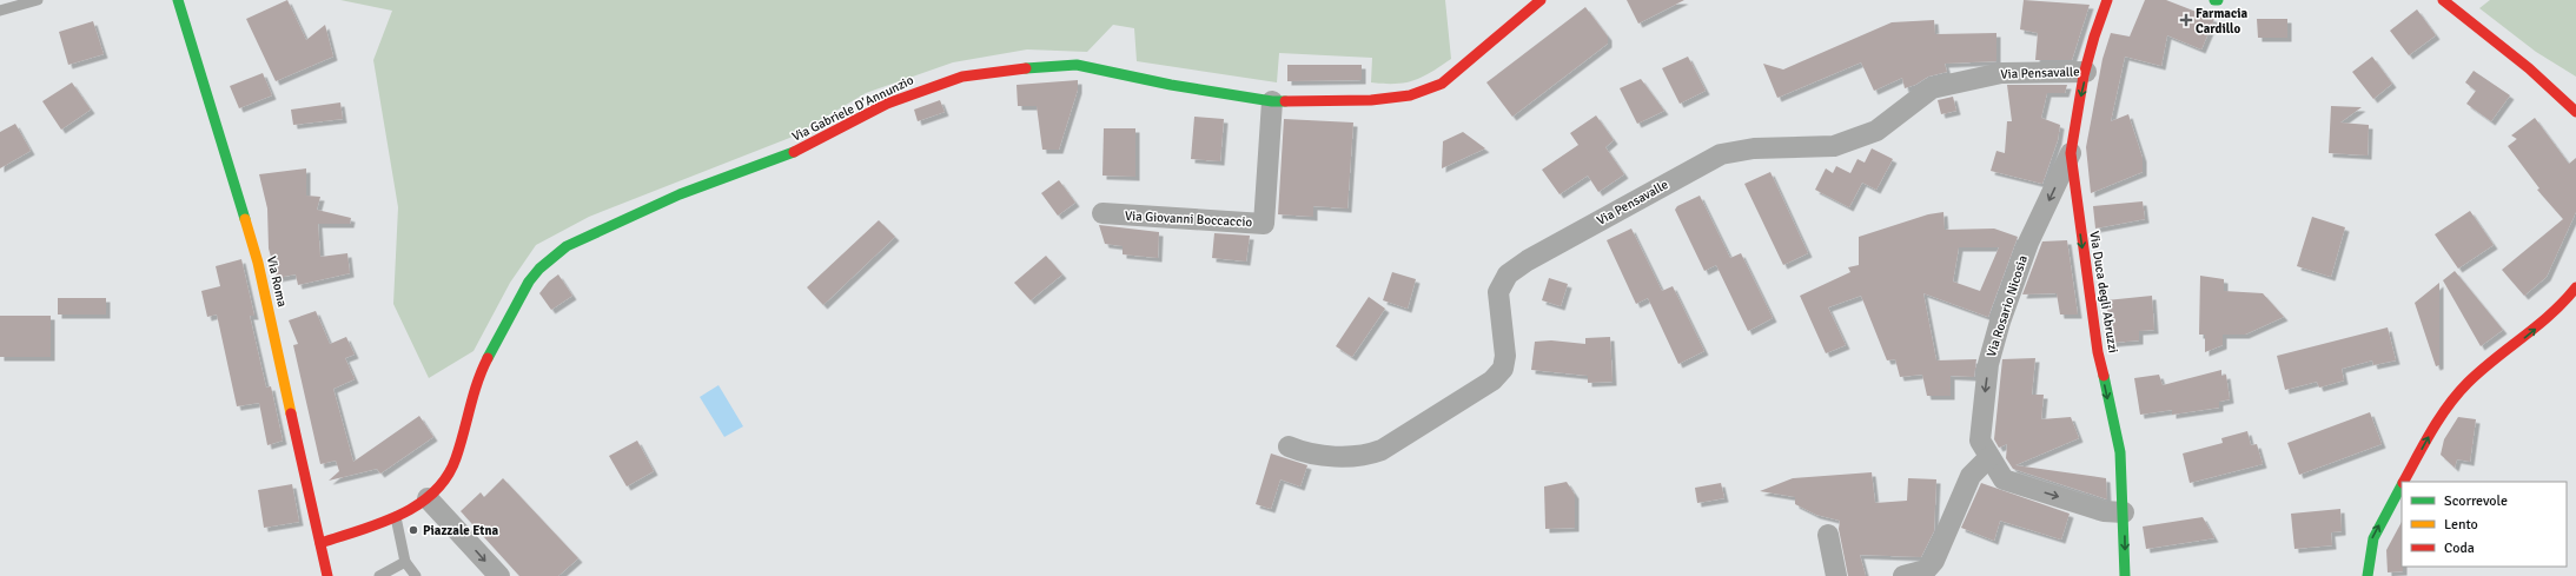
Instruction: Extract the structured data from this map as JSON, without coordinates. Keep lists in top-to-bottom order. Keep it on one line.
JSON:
{"streets":{"main road":["Via Gabriele D'Annunzio","Via Roma","Via Duca degli Abruzzi"],"street":["Via Pensavalle","Via Giovanni Boccaccio","Via Rosario Nicosia"]},"crossings":[["Via Pensavalle","Via Duca degli Abruzzi"],["Via Gabriele D'Annunzio","Via Giovanni Boccaccio"],["Via Gabriele D'Annunzio","Via Roma"],["Via Duca degli Abruzzi","Via Rosario Nicosia"]],"one_way":["Via Duca degli Abruzzi"],"places":{"health":["Farmacia Cardillo"],"other":["Piazzale Etna"]},"legend":["Scorrevole","Lento","Coda"]}
